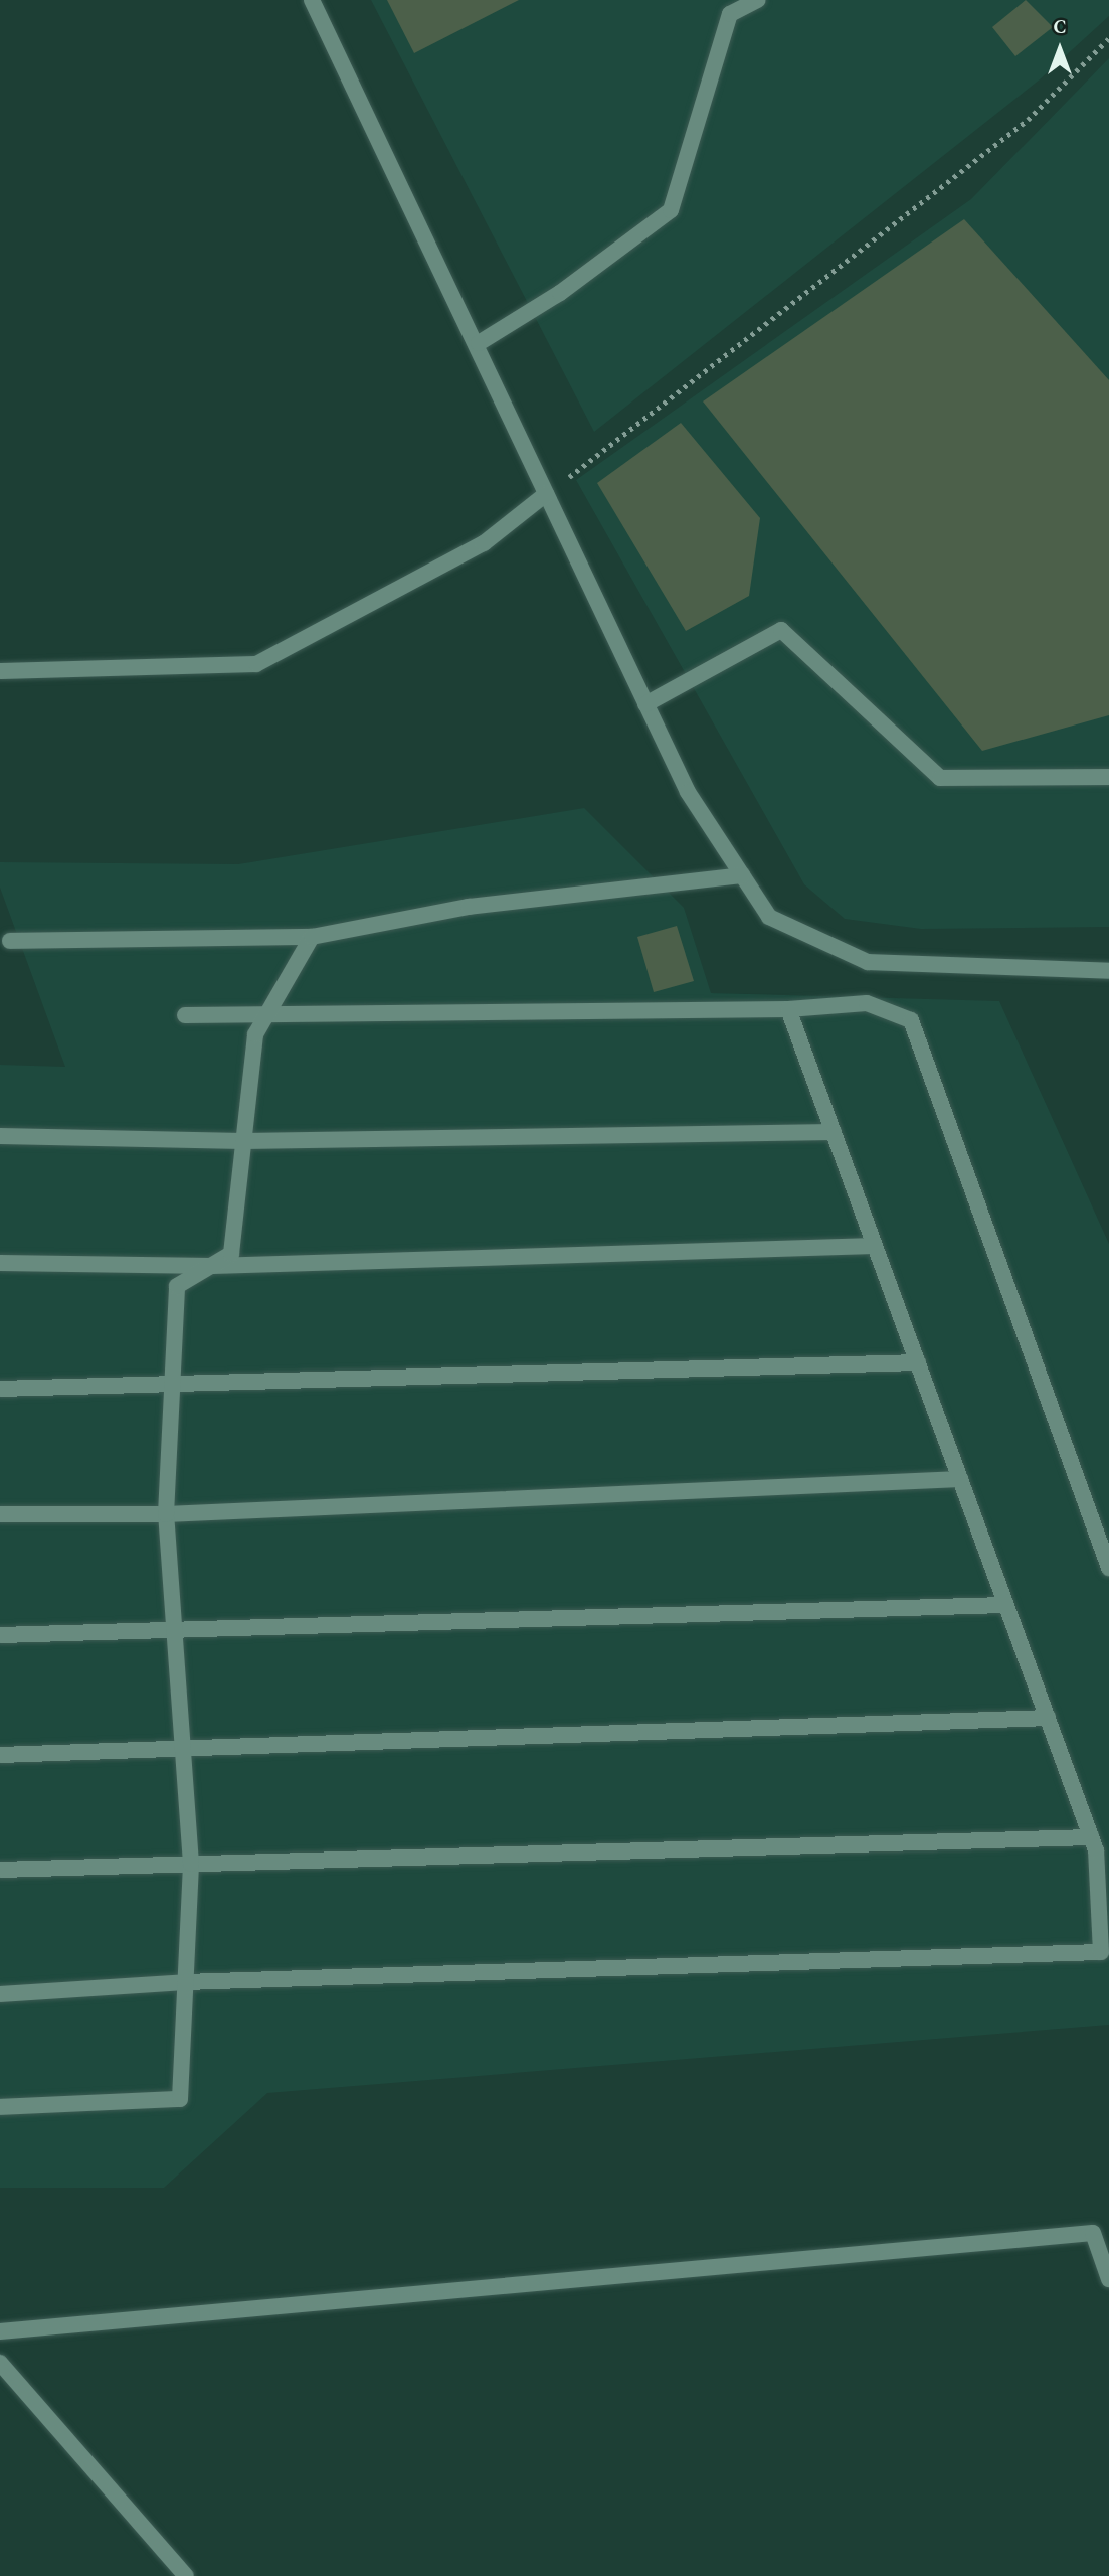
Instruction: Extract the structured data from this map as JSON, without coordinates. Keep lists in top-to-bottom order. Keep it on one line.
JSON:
{"north":"top"}
